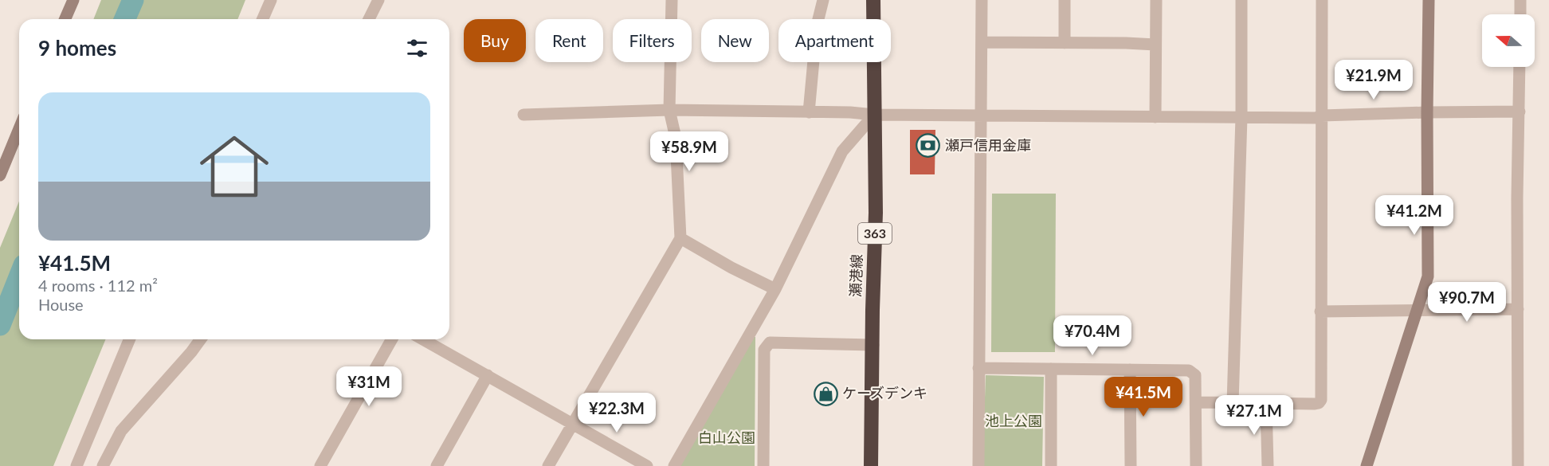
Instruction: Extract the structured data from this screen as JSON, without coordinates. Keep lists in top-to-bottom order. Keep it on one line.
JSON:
{"streets":{"highway":["363","瀬港線"]},"parks":["池上公園","白山公園"],"places":{"bank":["瀬戸信用金庫"],"shop":["ケーズデンキ"]},"north":"left","page":{"chip":["Buy","Rent","Filters","New","Apartment"],"heading":"9 homes","price":["¥21.9M","¥58.9M","¥41.2M","¥90.7M","¥70.4M","¥31M","¥41.5M","¥22.3M","¥27.1M"],"list":[{"name":"¥41.5M","note":"4 rooms · 112 m² · House"}]}}
